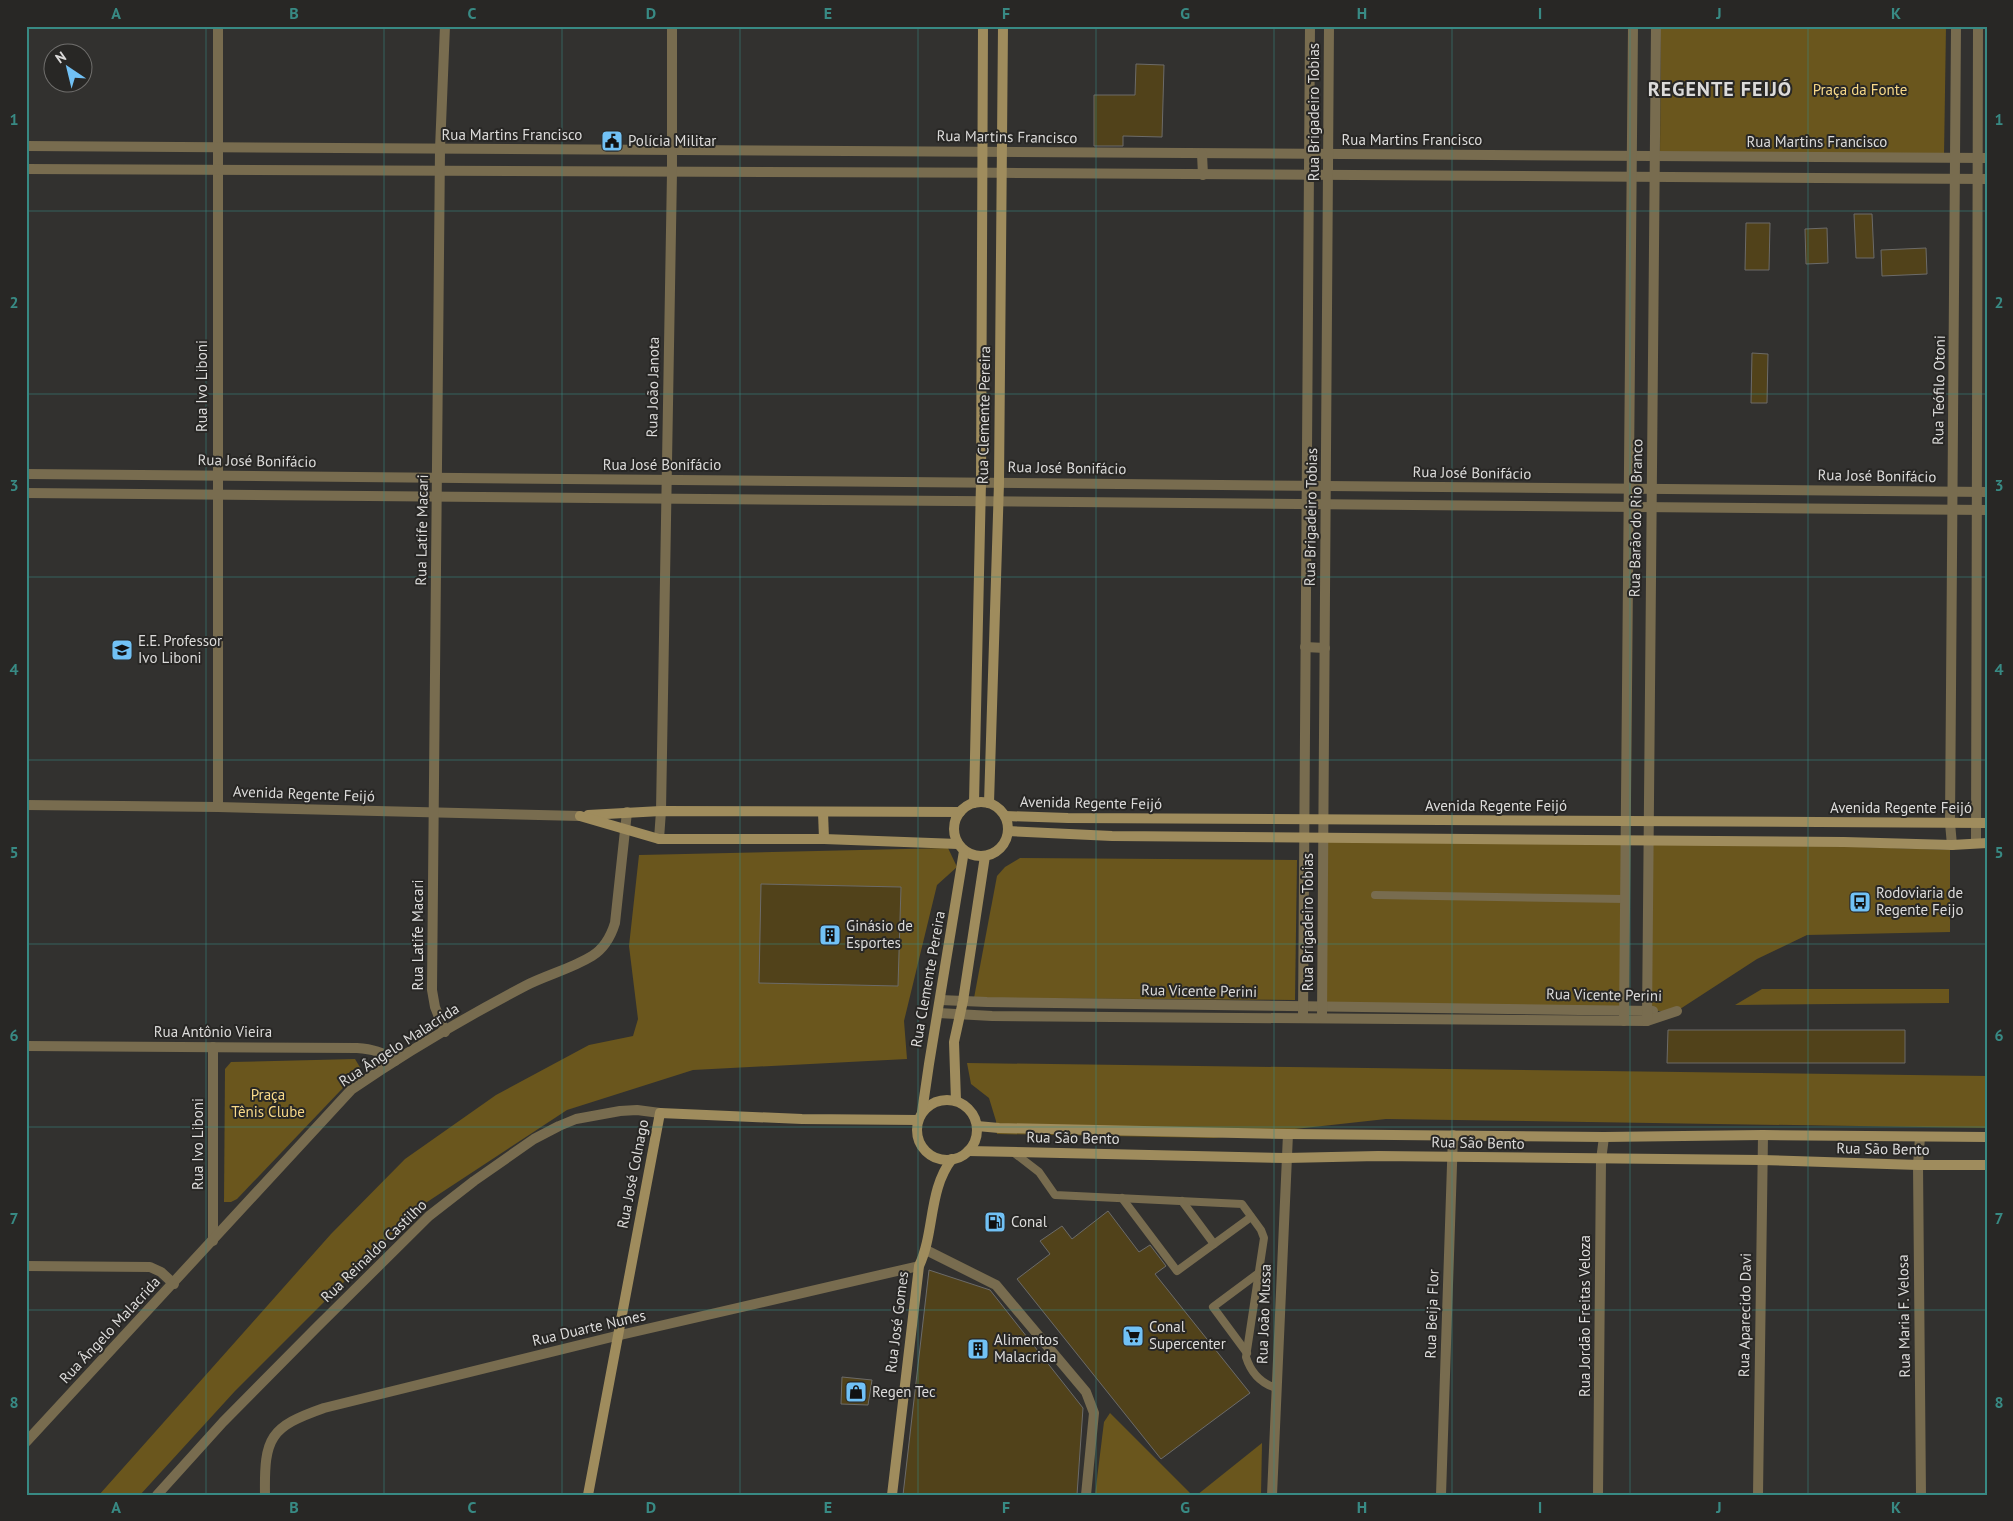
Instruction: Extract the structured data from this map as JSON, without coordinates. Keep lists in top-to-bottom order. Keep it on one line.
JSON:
{"streets":{"street":["Rua Brigadeiro Tobias","Rua Martins Francisco","Rua Ivo Liboni","Rua João Janota","Rua Teófilo Otoni","Rua Clemente Pereira","Rua José Bonifácio","Rua Barão do Rio Branco","Rua Latife Macari","Avenida Regente Feijó","Rua Vicente Perini","Rua Antônio Vieira","Rua Ângelo Malacrida","Rua São Bento","Rua José Colnago","Rua Reinaldo Castilho","Rua João Mussa","Rua Beija Flor","Rua Aparecido Davi","Rua Jordão Freitas Veloza","Rua Maria F. Velosa","Rua José Gomes","Rua Duarte Nunes"]},"crossings":[["Rua Brigadeiro Tobias","Rua Martins Francisco"],["Rua Brigadeiro Tobias","Rua José Bonifácio"],["Rua Brigadeiro Tobias","Avenida Regente Feijó"],["Rua Brigadeiro Tobias","Rua Vicente Perini"],["Rua Martins Francisco","Rua Ivo Liboni"],["Rua Martins Francisco","Rua João Janota"],["Rua Martins Francisco","Rua Teófilo Otoni"],["Rua Martins Francisco","Rua Clemente Pereira"],["Rua Martins Francisco","Rua Barão do Rio Branco"],["Rua Martins Francisco","Rua Latife Macari"],["Rua Ivo Liboni","Rua José Bonifácio"],["Rua Ivo Liboni","Avenida Regente Feijó"],["Rua Ivo Liboni","Rua Antônio Vieira"],["Rua Ivo Liboni","Rua Ângelo Malacrida"],["Rua João Janota","Rua José Bonifácio"],["Rua João Janota","Avenida Regente Feijó"],["Rua Teófilo Otoni","Rua José Bonifácio"],["Rua Teófilo Otoni","Avenida Regente Feijó"],["Rua Clemente Pereira","Rua José Bonifácio"],["Rua Clemente Pereira","Avenida Regente Feijó"],["Rua Clemente Pereira","Rua Vicente Perini"],["Rua Clemente Pereira","Rua São Bento"],["Rua Clemente Pereira","Rua José Colnago"],["Rua Clemente Pereira","Rua José Gomes"],["Rua José Bonifácio","Rua Barão do Rio Branco"],["Rua José Bonifácio","Rua Latife Macari"],["Rua Barão do Rio Branco","Avenida Regente Feijó"],["Rua Barão do Rio Branco","Rua Vicente Perini"],["Rua Latife Macari","Avenida Regente Feijó"],["Rua Latife Macari","Rua Ângelo Malacrida"],["Avenida Regente Feijó","Rua Ângelo Malacrida"],["Rua Antônio Vieira","Rua Ângelo Malacrida"],["Rua São Bento","Rua José Colnago"],["Rua São Bento","Rua João Mussa"],["Rua São Bento","Rua Beija Flor"],["Rua São Bento","Rua Aparecido Davi"],["Rua São Bento","Rua Jordão Freitas Veloza"],["Rua São Bento","Rua Maria F. Velosa"],["Rua São Bento","Rua José Gomes"],["Rua José Colnago","Rua Reinaldo Castilho"],["Rua José Colnago","Rua José Gomes"],["Rua José Colnago","Rua Duarte Nunes"],["Rua José Gomes","Rua Duarte Nunes"]],"districts":["REGENTE FEIJÓ"],"parks":["Praça da Fonte","Praça Tênis Clube"],"places":{"public building":["Polícia Militar"],"school or university":["E.E. Professor Ivo Liboni"],"bus stop":["Rodoviaria de Regente Feijo"],"building":["Ginásio de Esportes","Alimentos Malacrida"],"fuel station":["Conal"],"supermarket":["Conal Supercenter"],"shop":["Regen Tec"]},"north":"top left","grid":{"columns":["A","B","C","D","E","F","G","H","I","J","K"],"rows":["1","2","3","4","5","6","7","8"]}}
